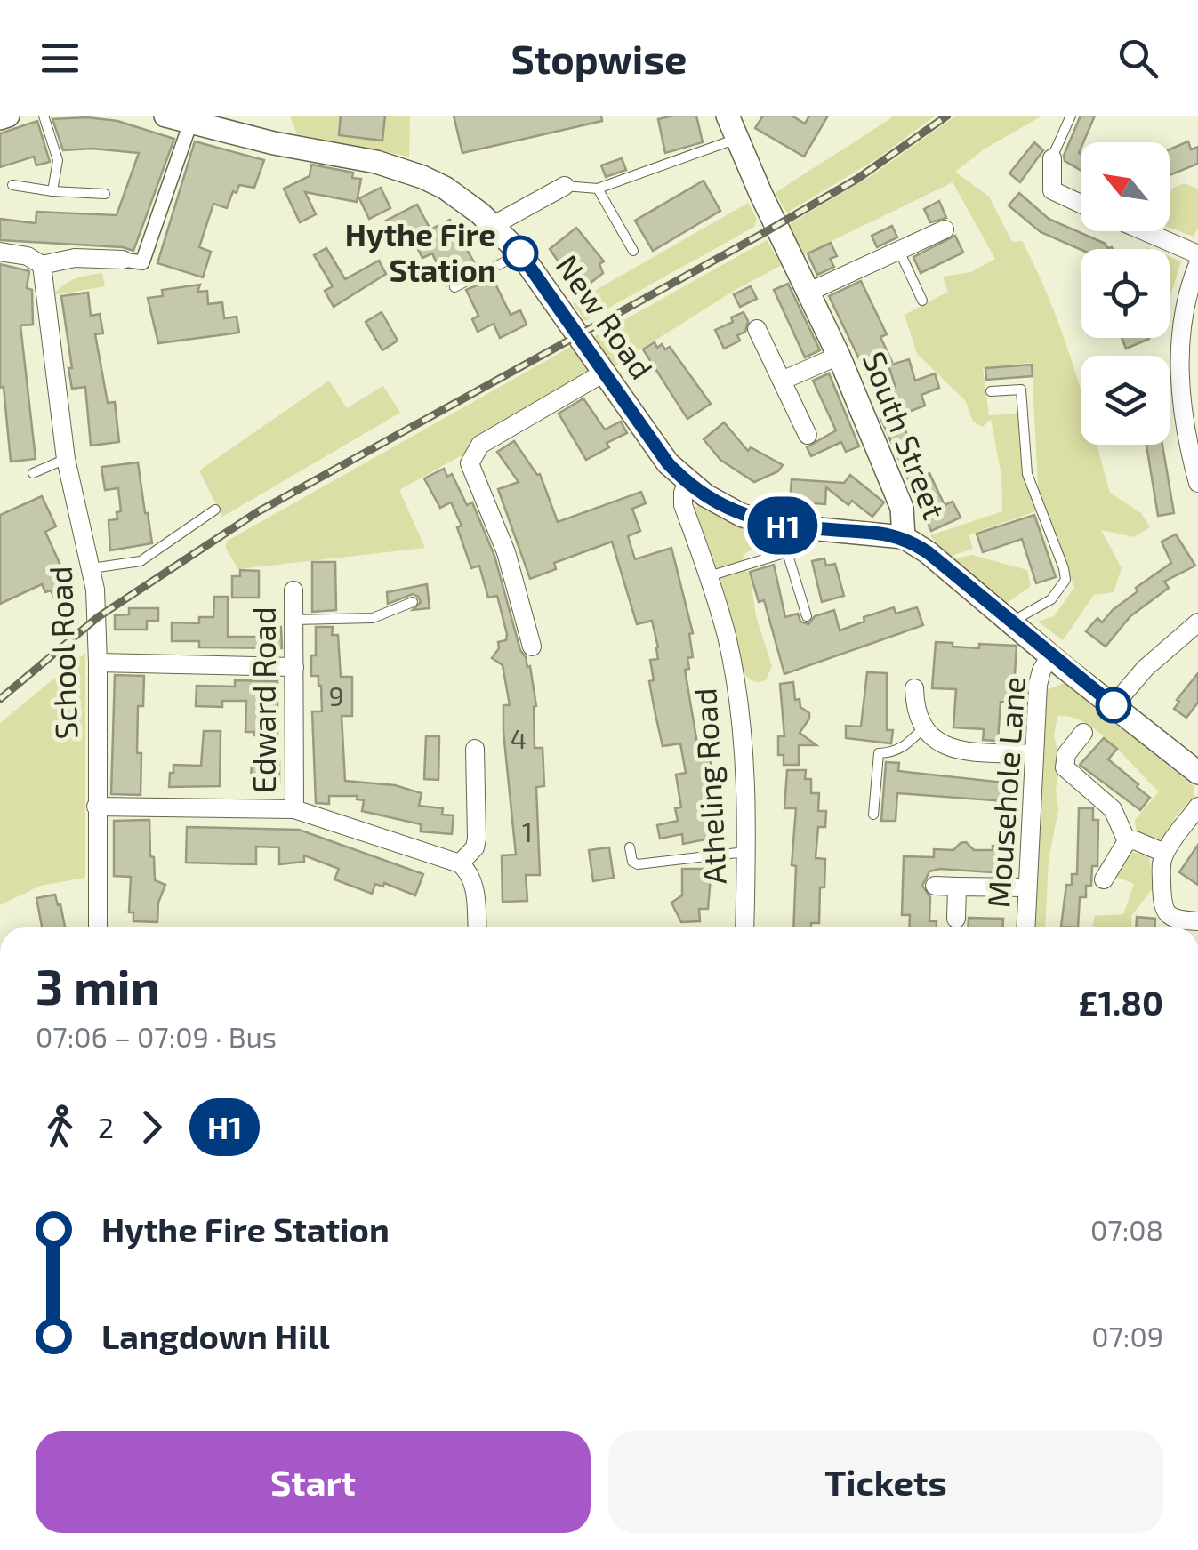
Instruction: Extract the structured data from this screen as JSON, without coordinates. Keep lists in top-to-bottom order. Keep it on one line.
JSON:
{"streets":{"street":["New Road","South Street","School Road","Edward Road","Atheling Road","Mousehole Lane"]},"crossings":[["New Road","South Street"],["New Road","Atheling Road"],["South Street","Mousehole Lane"]],"places":["Hythe Fire Station"],"lines":["bus line H1"],"house_numbers":["9","4","1"],"north":"top left","page":{"header":"Stopwise","on_map":"H1","heading":["3 min","07:06 – 07:09 · Bus","£1.80"],"legs":["2","H1"],"list":[{"name":"Hythe Fire Station","value":"07:08"},{"name":"Langdown Hill","value":"07:09"}],"buttons":["Start","Tickets"]}}
